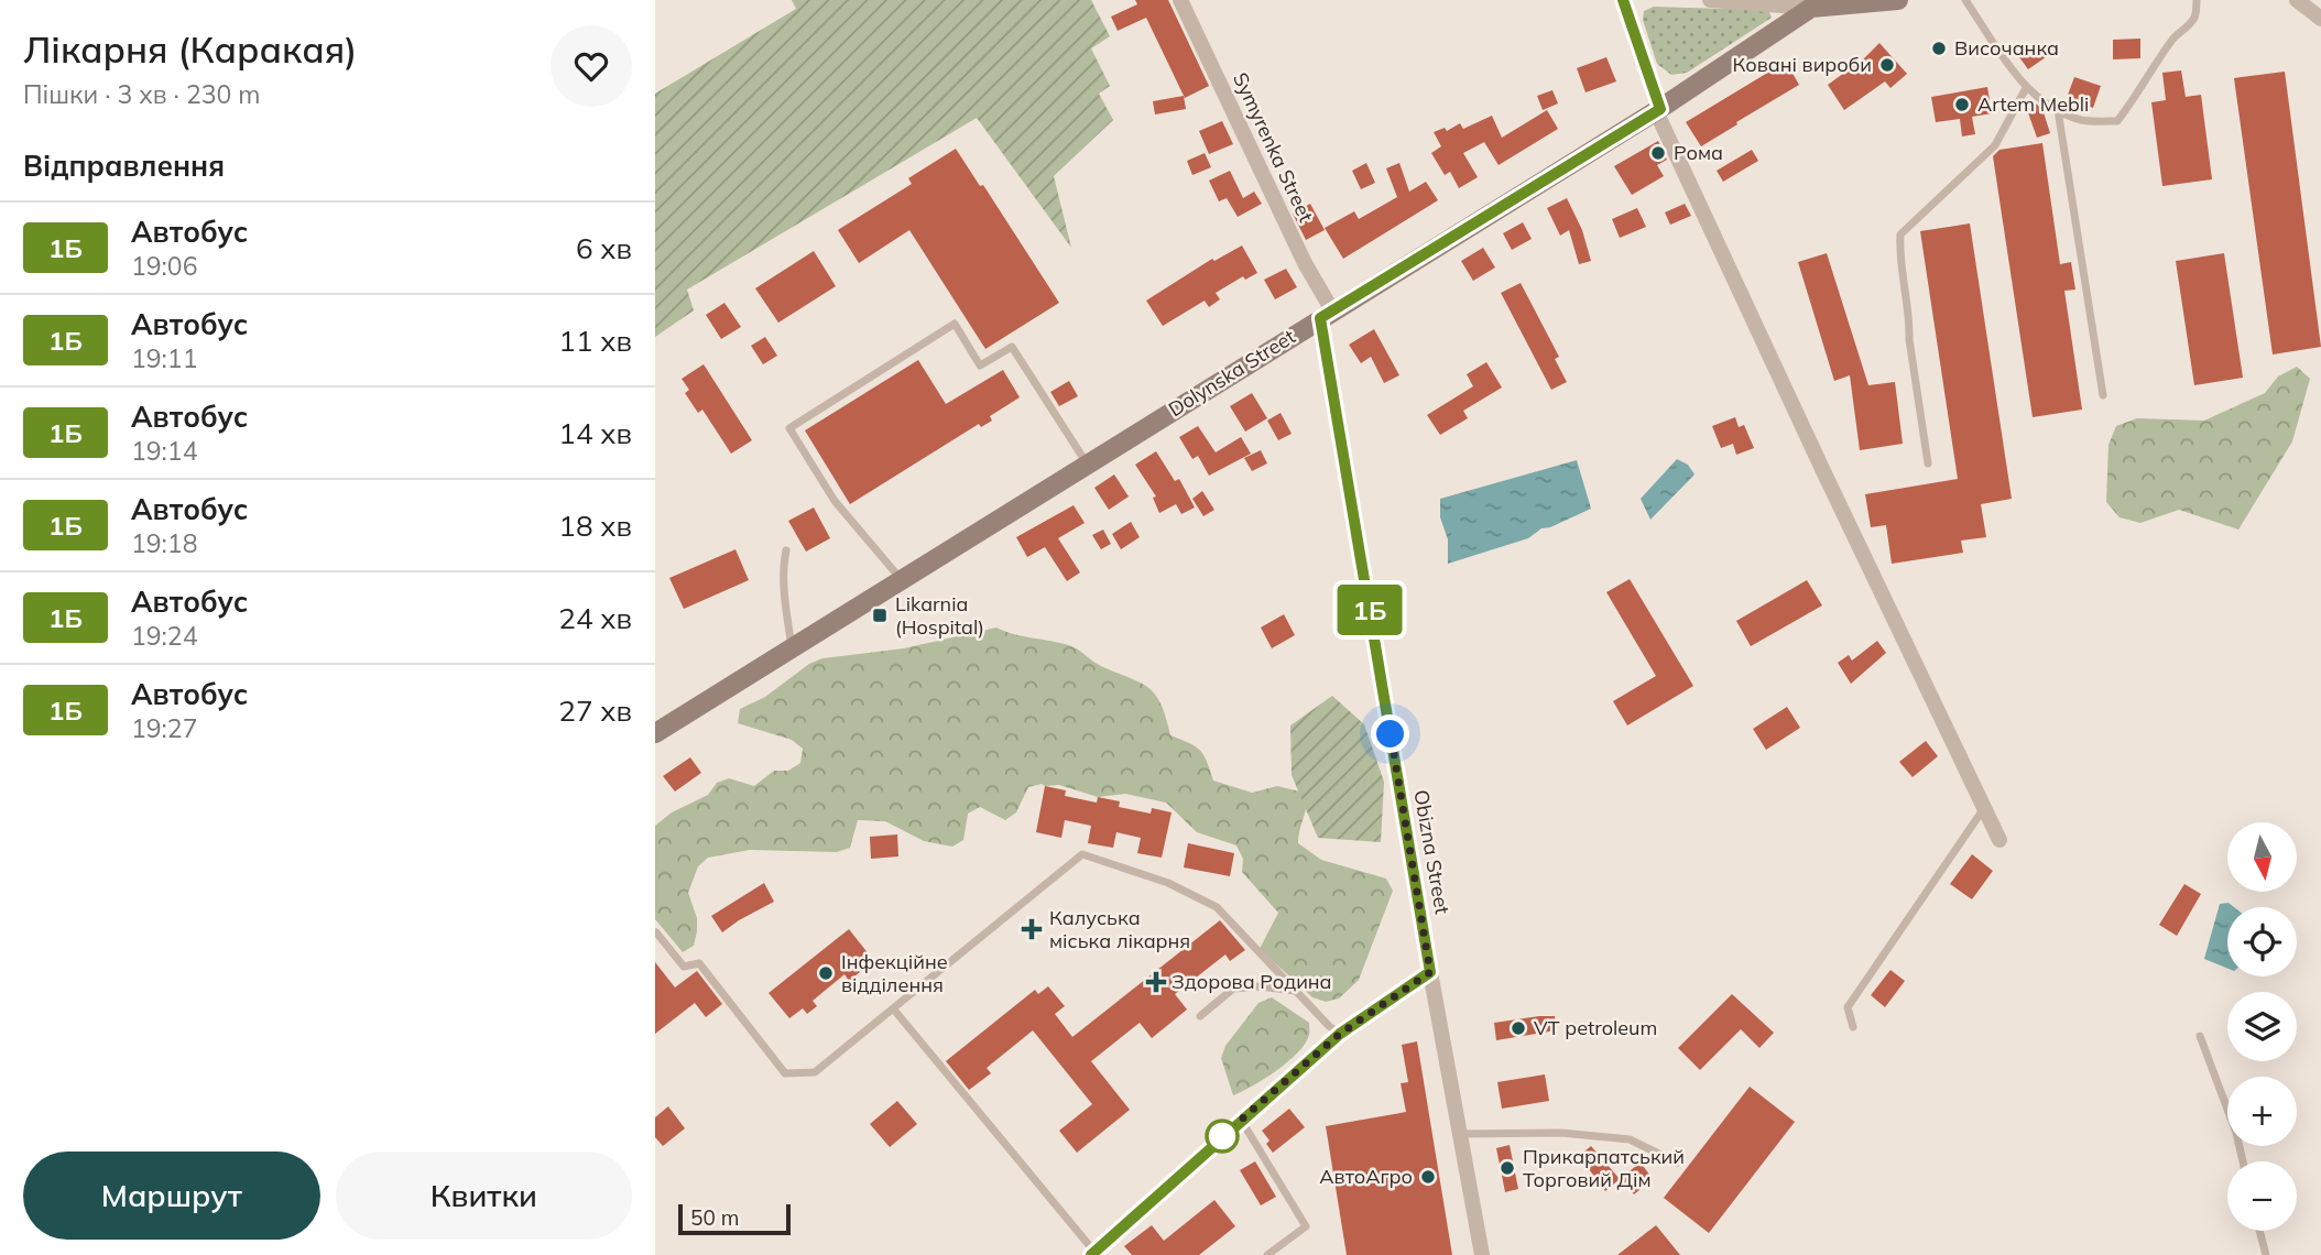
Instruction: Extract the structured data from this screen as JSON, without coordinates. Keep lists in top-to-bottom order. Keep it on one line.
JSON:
{"streets":{"main road":["Dolynska Street"],"street":["Symyrenka Street","Obizna Street"]},"crossings":[["Symyrenka Street","Dolynska Street"],["Symyrenka Street","Obizna Street"],["Dolynska Street","Obizna Street"]],"places":{"other":["Височанка","Ковані вироби","Artem Mebli","Рома","Інфекційне відділення","VT petroleum","Прикарпатський Торговий Дім","АвтоАгро"],"transit":["Likarnia (Hospital)"],"health":["Калуська міська лікарня","Здорова Родина"]},"lines":["bus line 1Б"],"scale_bar":"50 m","north":"bottom","page":{"heading":[["Лікарня (Каракая)","Пішки · 3 хв · 230 m"],"Відправлення"],"on_map":"1Б","list":[{"mark":"1Б","name":"Автобус","note":"19:06","value":"6 хв"},{"mark":"1Б","name":"Автобус","note":"19:11","value":"11 хв"},{"mark":"1Б","name":"Автобус","note":"19:14","value":"14 хв"},{"mark":"1Б","name":"Автобус","note":"19:18","value":"18 хв"},{"mark":"1Б","name":"Автобус","note":"19:24","value":"24 хв"},{"mark":"1Б","name":"Автобус","note":"19:27","value":"27 хв"}],"map_buttons":["+","−"],"buttons":["Маршрут","Квитки"],"scale":"50 m"}}
